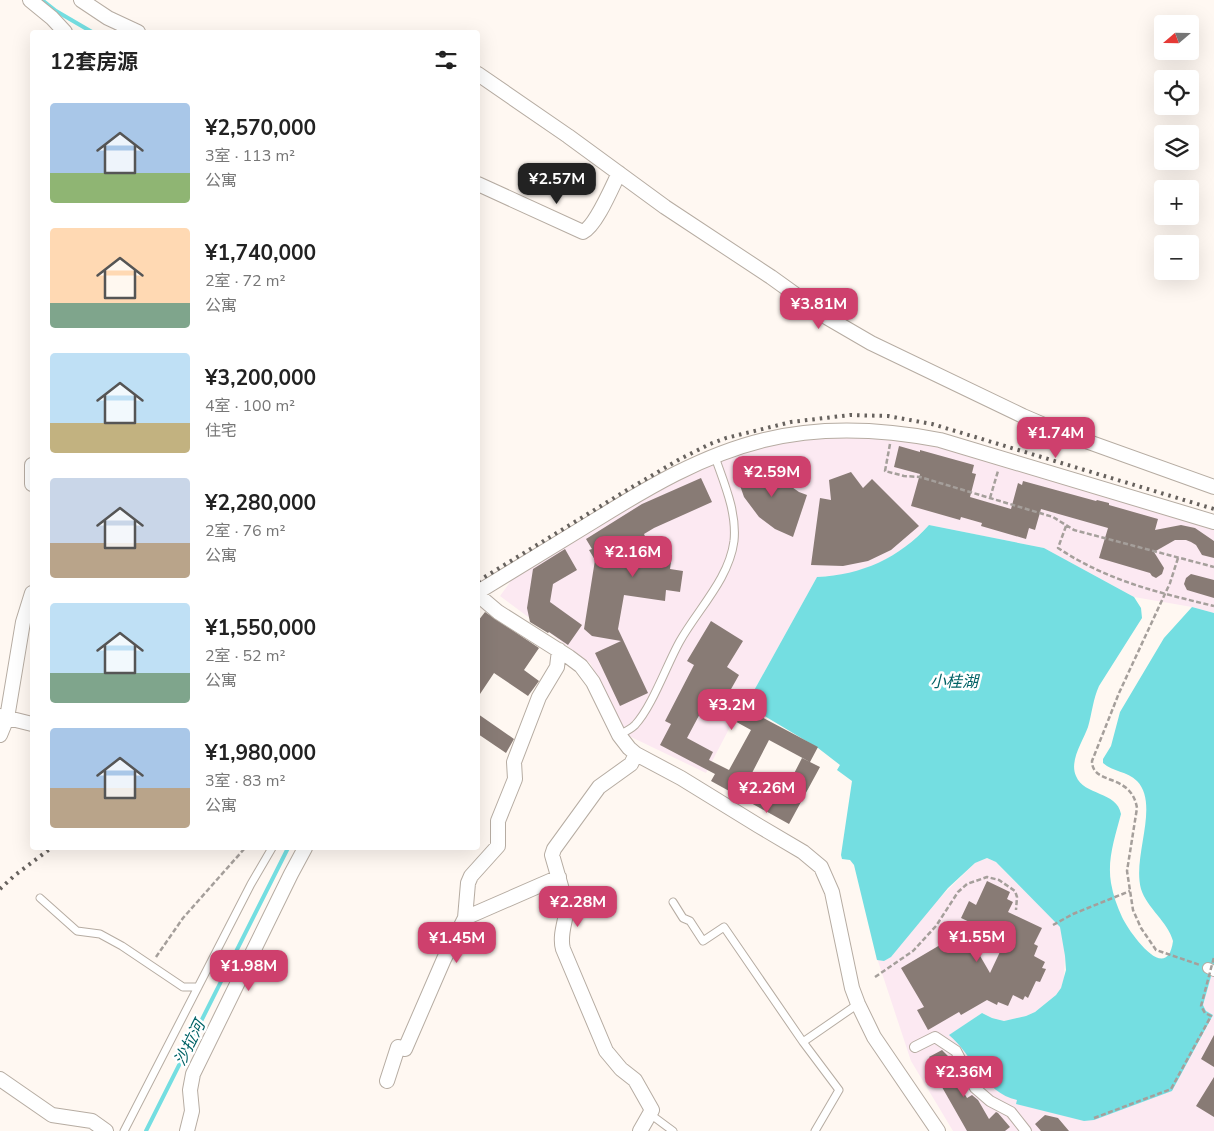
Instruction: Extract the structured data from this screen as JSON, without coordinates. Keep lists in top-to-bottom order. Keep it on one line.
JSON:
{"water":["小桂湖","沙拉河"],"north":"left","page":{"map_buttons":["+","−"],"heading":"12套房源","list":[{"name":"¥2,570,000","note":"3室 · 113 m² · 公寓"},{"name":"¥1,740,000","note":"2室 · 72 m² · 公寓"},{"name":"¥3,200,000","note":"4室 · 100 m² · 住宅"},{"name":"¥2,280,000","note":"2室 · 76 m² · 公寓"},{"name":"¥1,550,000","note":"2室 · 52 m² · 公寓"},{"name":"¥1,980,000","note":"3室 · 83 m² · 公寓"}],"price":["¥2.57M","¥3.81M","¥1.74M","¥2.59M","¥2.16M","¥3.2M","¥2.26M","¥2.28M","¥1.55M","¥1.45M","¥1.98M","¥2.36M"]}}
